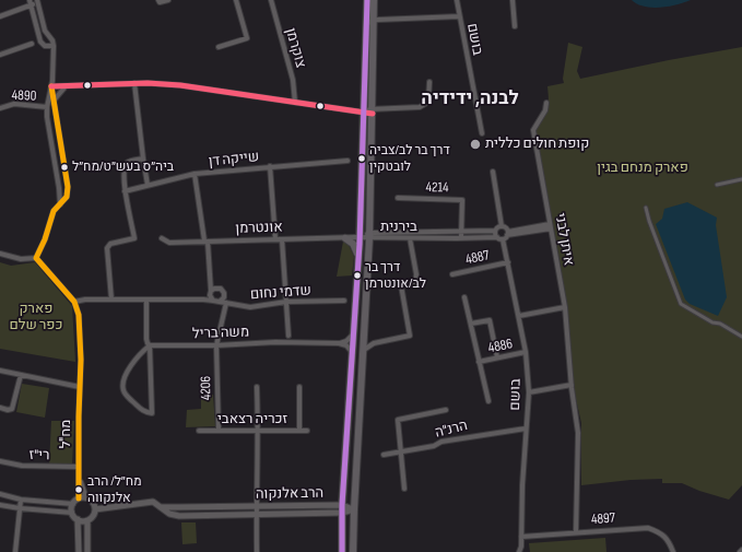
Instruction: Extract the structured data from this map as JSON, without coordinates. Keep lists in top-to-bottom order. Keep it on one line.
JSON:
{"streets":{"street":["בושם","צוקרמן","4890","שייקה דן","4214","בירנית","אונטרמן","איתן לבני","4887","שדמי נחום","משה בריל","4886","4206","זכריה רצאבי","הרנ\"ה","מח\"ל","רי\"ז","הרב אלנקוה","4897"]},"crossings":[["בושם","בירנית"],["בושם","4887"],["בושם","4886"],["בושם","הרנ\"ה"],["בושם","4897"],["4214","בירנית"],["בירנית","אונטרמן"],["איתן לבני","4897"],["שדמי נחום","4206"],["שדמי נחום","מח\"ל"],["משה בריל","4206"],["4206","זכריה רצאבי"],["מח\"ל","רי\"ז"],["מח\"ל","הרב אלנקוה"]],"districts":["לבנה, ידידיה"],"parks":["פארק מנחם בגין","פארק כפר שלם"],"places":["קופת חולים כללית","דרך בר לב/צביה לובטקין","ביה״ס בעש״ט/מח״ל","דרך בר לב/אונטרמן","מח״ל/ הרב אלנקווה"]}
